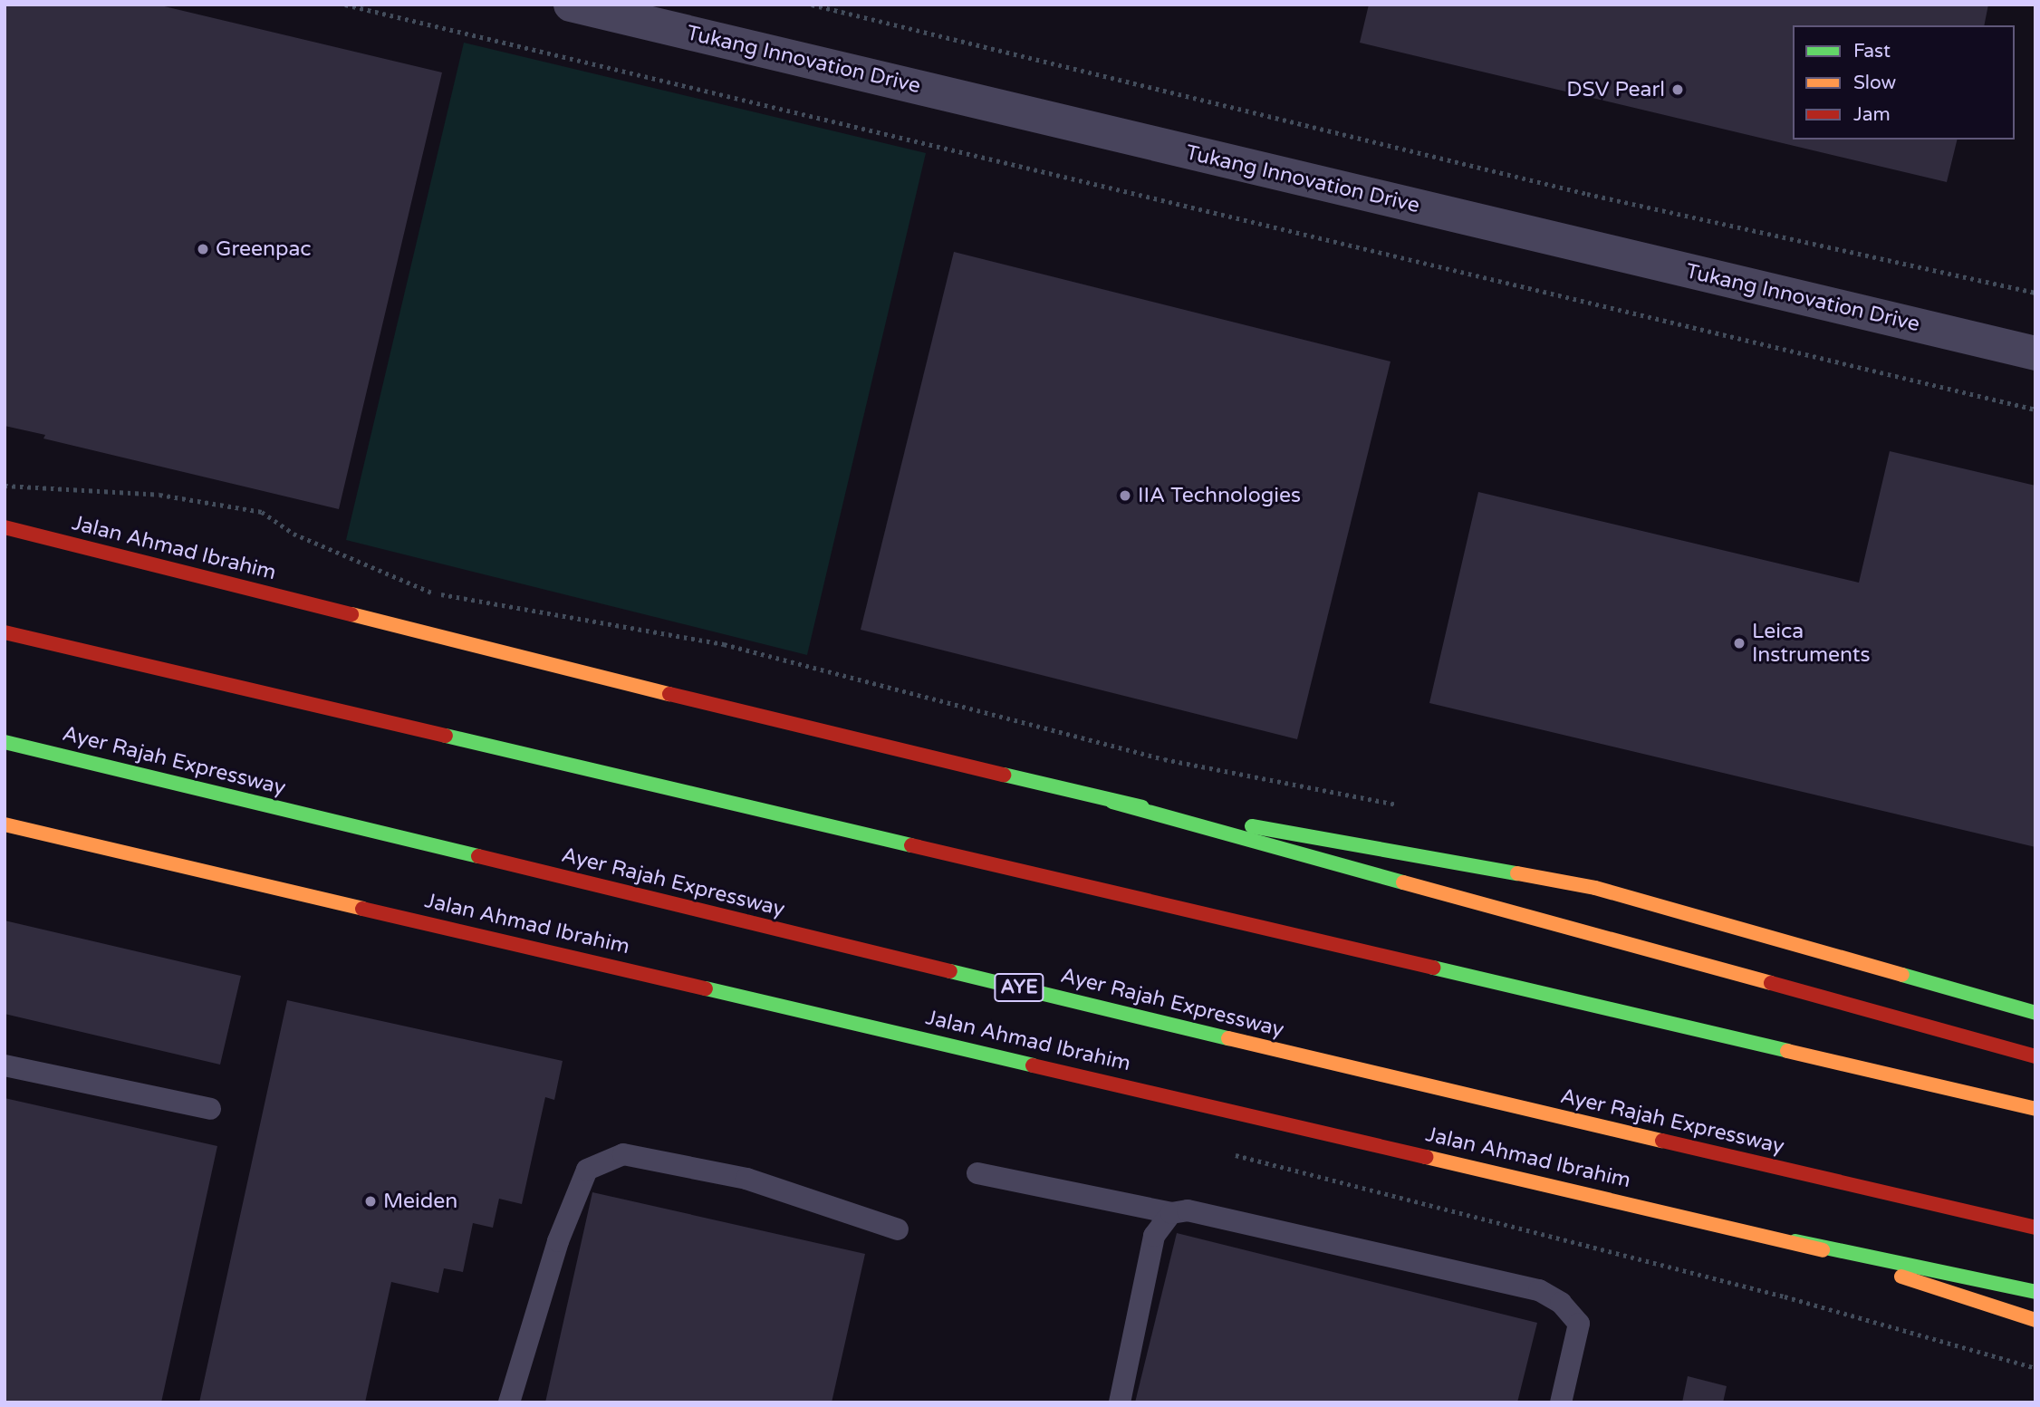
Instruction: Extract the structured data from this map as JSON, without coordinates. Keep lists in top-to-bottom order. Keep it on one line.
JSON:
{"streets":{"main road":["Jalan Ahmad Ibrahim","Ayer Rajah Expressway","AYE"],"street":["Tukang Innovation Drive"]},"places":["DSV Pearl","Greenpac","IIA Technologies","Leica Instruments","Meiden"],"legend":["Fast","Slow","Jam"]}
